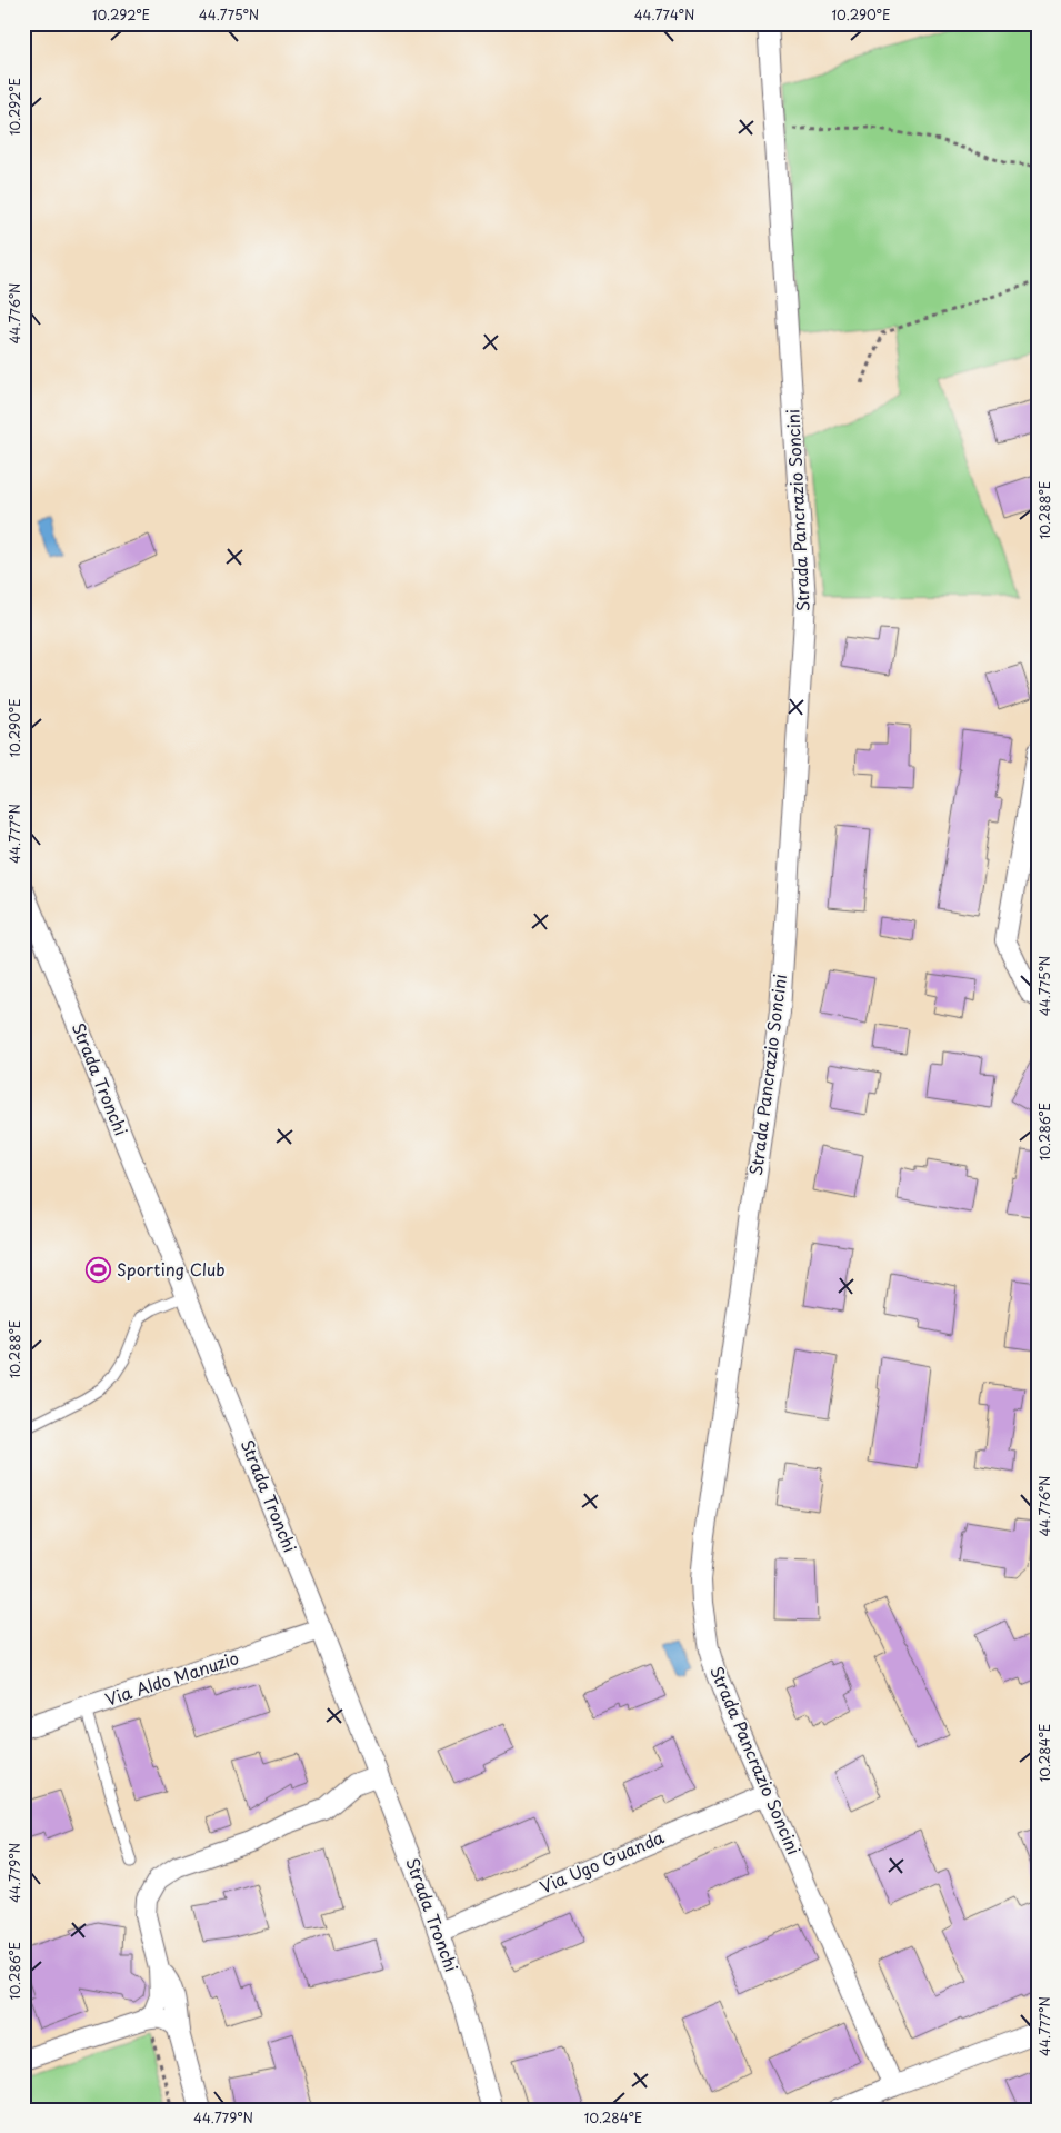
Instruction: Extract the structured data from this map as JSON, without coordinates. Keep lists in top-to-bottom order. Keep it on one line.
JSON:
{"streets":{"street":["Strada Pancrazio Soncini","Strada Tronchi","Via Aldo Manuzio","Via Ugo Guanda"]},"crossings":[["Strada Pancrazio Soncini","Via Ugo Guanda"],["Strada Tronchi","Via Aldo Manuzio"],["Strada Tronchi","Via Ugo Guanda"]],"places":{"sports":["Sporting Club"]},"coordinates":["10.292°E","44.775°N","44.774°N","10.290°E","44.776°N","10.288°E","44.777°N","10.286°E","10.284°E","44.779°N"]}
